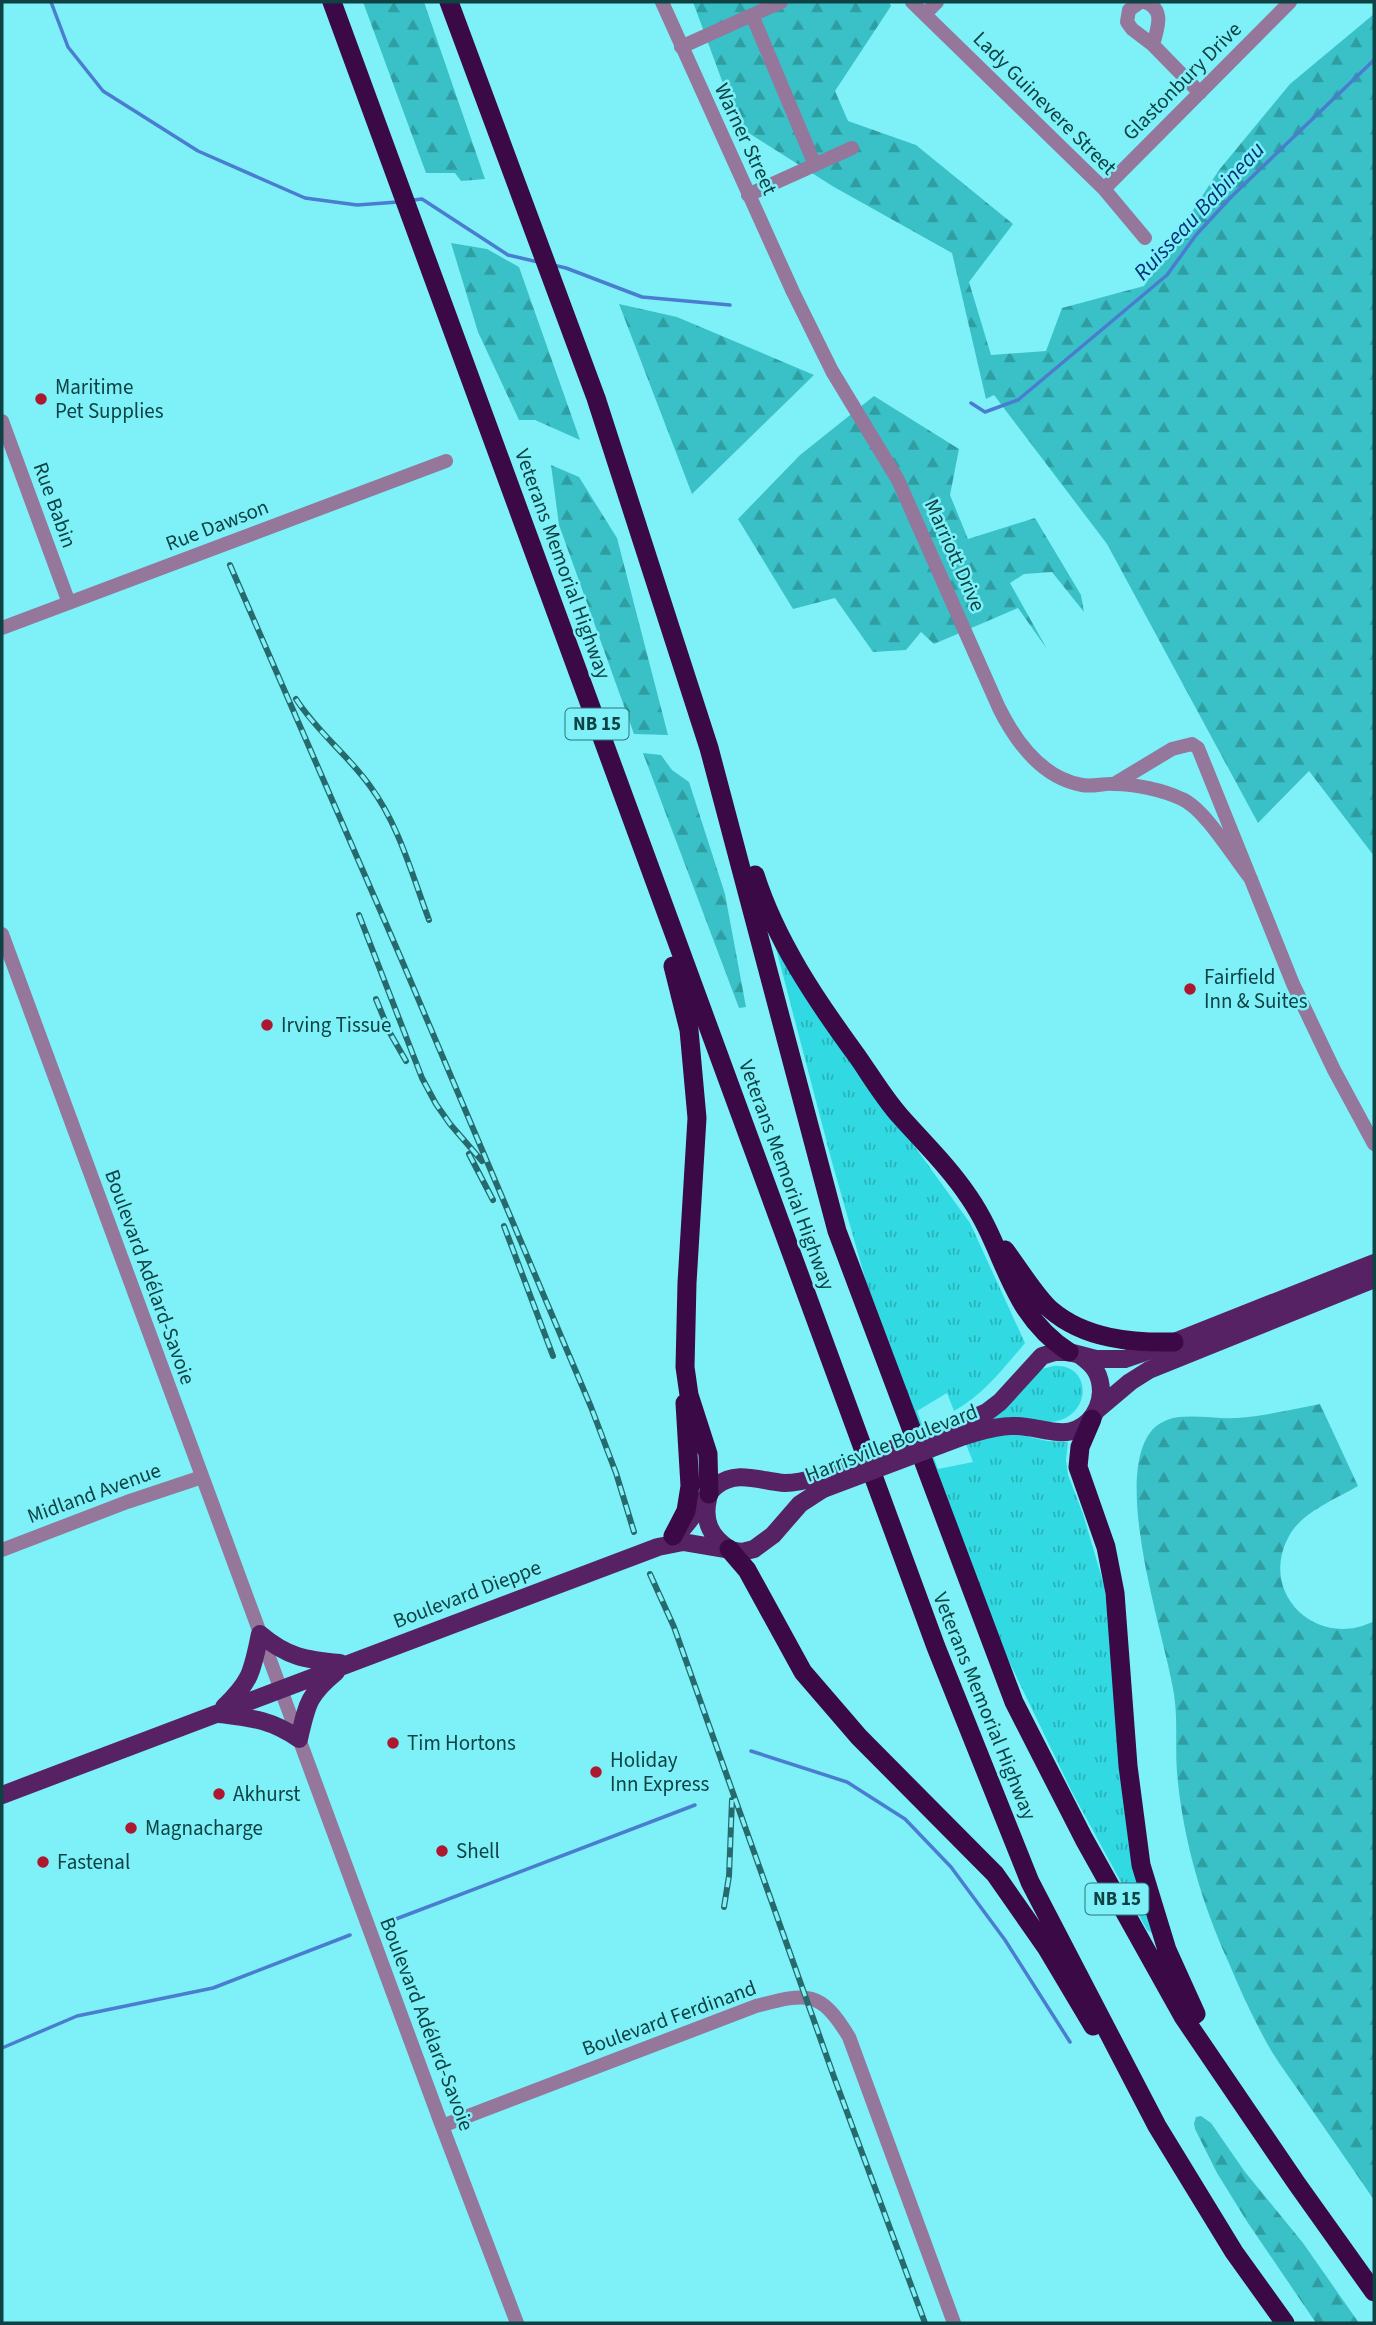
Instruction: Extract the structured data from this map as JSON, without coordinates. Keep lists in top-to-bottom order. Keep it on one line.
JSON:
{"streets":{"highway":["Veterans Memorial Highway","NB 15"],"main road":["Harrisville Boulevard","Boulevard Dieppe"],"street":["Glastonbury Drive","Lady Guinevere Street","Warner Street","Rue Babin","Rue Dawson","Marriott Drive","Boulevard Adélard-Savoie","Midland Avenue","Boulevard Ferdinand"]},"crossings":[["Glastonbury Drive","Lady Guinevere Street"],["Warner Street","Marriott Drive"],["Rue Babin","Rue Dawson"],["Boulevard Adélard-Savoie","Midland Avenue"],["Boulevard Adélard-Savoie","Boulevard Dieppe"],["Boulevard Adélard-Savoie","Boulevard Ferdinand"],["Harrisville Boulevard","Boulevard Dieppe"]],"water":["Ruisseau Babineau"],"places":["Maritime Pet Supplies","Fairfield Inn & Suites","Irving Tissue","Tim Hortons","Holiday Inn Express","Akhurst","Magnacharge","Shell","Fastenal"]}
